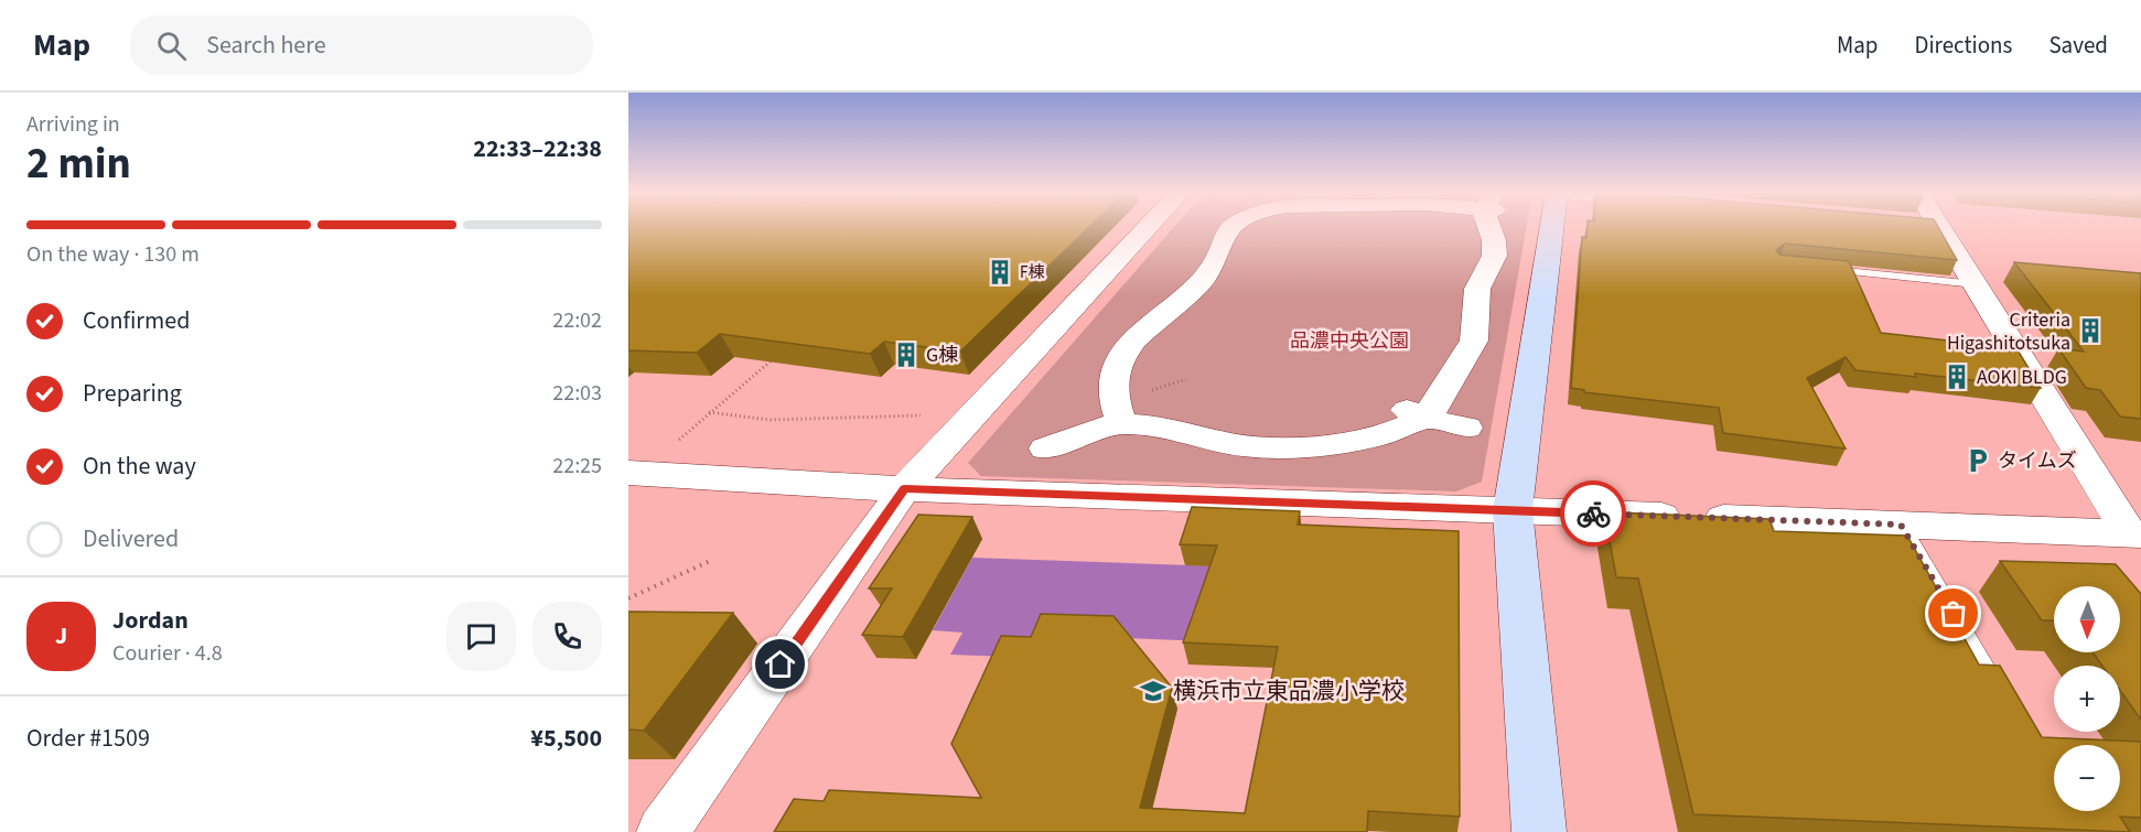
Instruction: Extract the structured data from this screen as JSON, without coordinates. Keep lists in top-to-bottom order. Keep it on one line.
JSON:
{"parks":["品濃中央公園"],"places":{"building":["F棟","Criteria Higashitotsuka","G棟","AOKI BLDG"],"parking":["タイムズ"],"school or university":["横浜市立東品濃小学校"]},"north":"bottom","page":{"header":"Map","search":"Search here","nav":["Map","Directions","Saved"],"heading":["2 min","Arriving in","22:33–22:38"],"panel":["Jordan","Courier · 4.8","Order #1509","¥5,500"],"bar":"On the way · 130 m","list":[["Confirmed","22:02"],["Preparing","22:03"],["On the way","22:25"],"Delivered"],"map_buttons":["+","−"],"round":"J"}}
